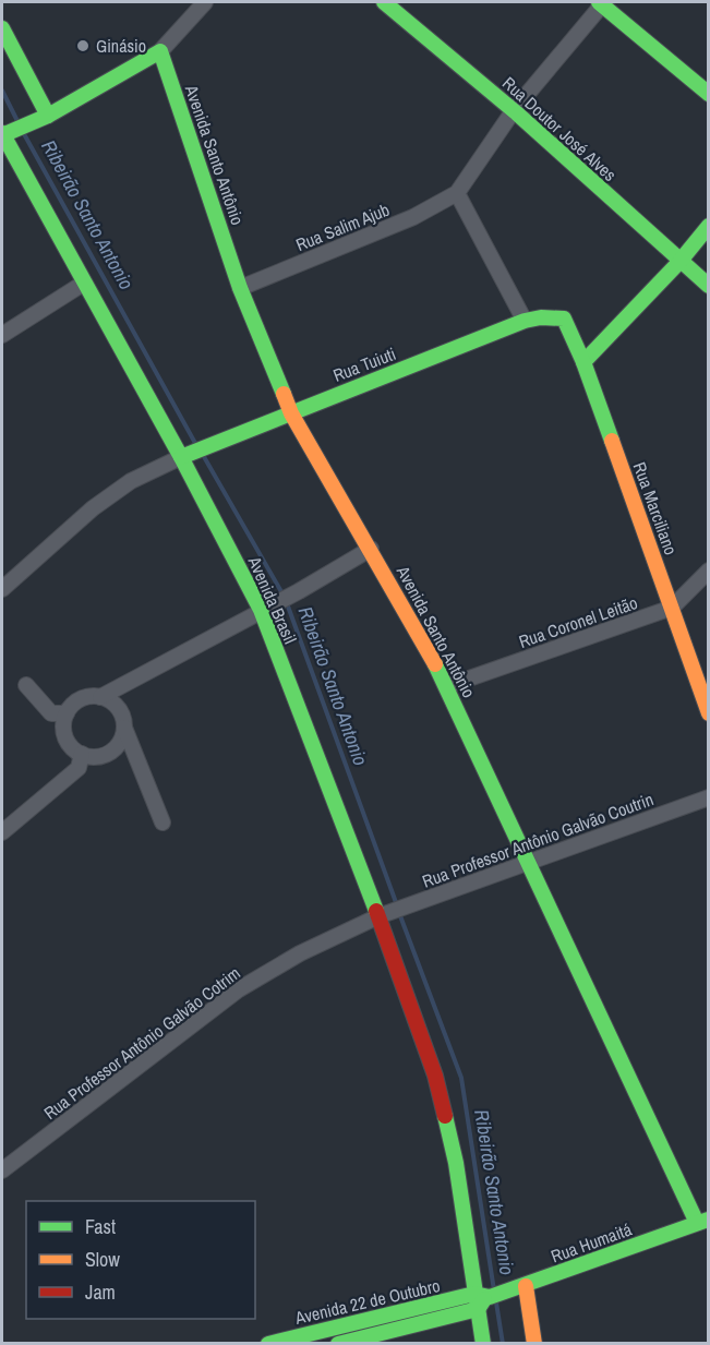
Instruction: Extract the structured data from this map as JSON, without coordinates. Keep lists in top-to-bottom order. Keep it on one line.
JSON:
{"streets":{"main road":["Rua Doutor José Alves","Avenida Santo Antônio","Rua Tuiuti","Rua Marciliano","Avenida Brasil","Rua Humaitá","Avenida 22 de Outubro"],"street":["Rua Salim Ajub","Rua Coronel Leitão","Rua Professor Antônio Galvão Coutrin","Rua Professor Antônio Galvão Cotrim"]},"crossings":[["Avenida Santo Antônio","Rua Salim Ajub"],["Avenida Santo Antônio","Rua Tuiuti"],["Avenida Santo Antônio","Rua Coronel Leitão"],["Avenida Santo Antônio","Rua Professor Antônio Galvão Coutrin"],["Avenida Santo Antônio","Rua Humaitá"],["Rua Tuiuti","Rua Marciliano"],["Rua Tuiuti","Avenida Brasil"],["Rua Marciliano","Rua Coronel Leitão"],["Avenida Brasil","Rua Professor Antônio Galvão Coutrin"],["Avenida Brasil","Rua Professor Antônio Galvão Cotrim"],["Avenida Brasil","Rua Humaitá"],["Avenida Brasil","Avenida 22 de Outubro"],["Rua Professor Antônio Galvão Coutrin","Rua Professor Antônio Galvão Cotrim"],["Rua Humaitá","Avenida 22 de Outubro"]],"water":["Ribeirão Santo Antonio"],"places":["Ginásio"],"legend":["Fast","Slow","Jam"]}
